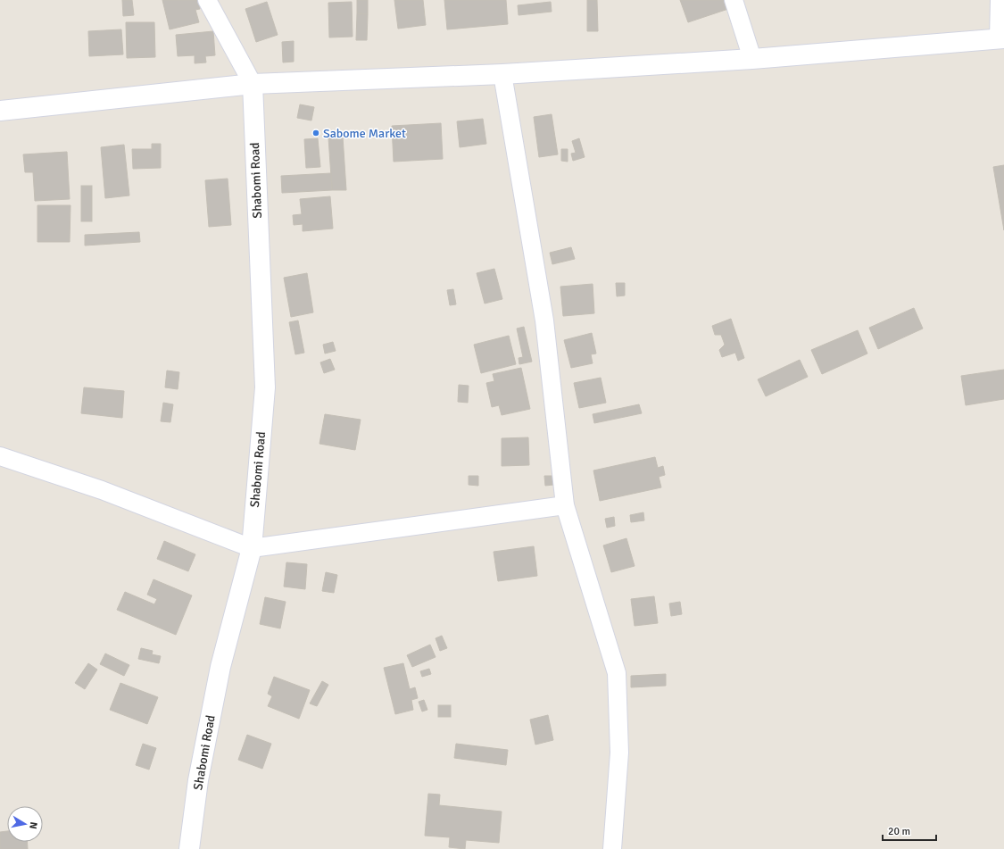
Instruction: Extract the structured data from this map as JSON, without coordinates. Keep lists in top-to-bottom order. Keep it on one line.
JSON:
{"streets":{"street":["Shabomi Road"]},"places":["Sabome Market"],"scale_bar":"20 m","north":"right"}
